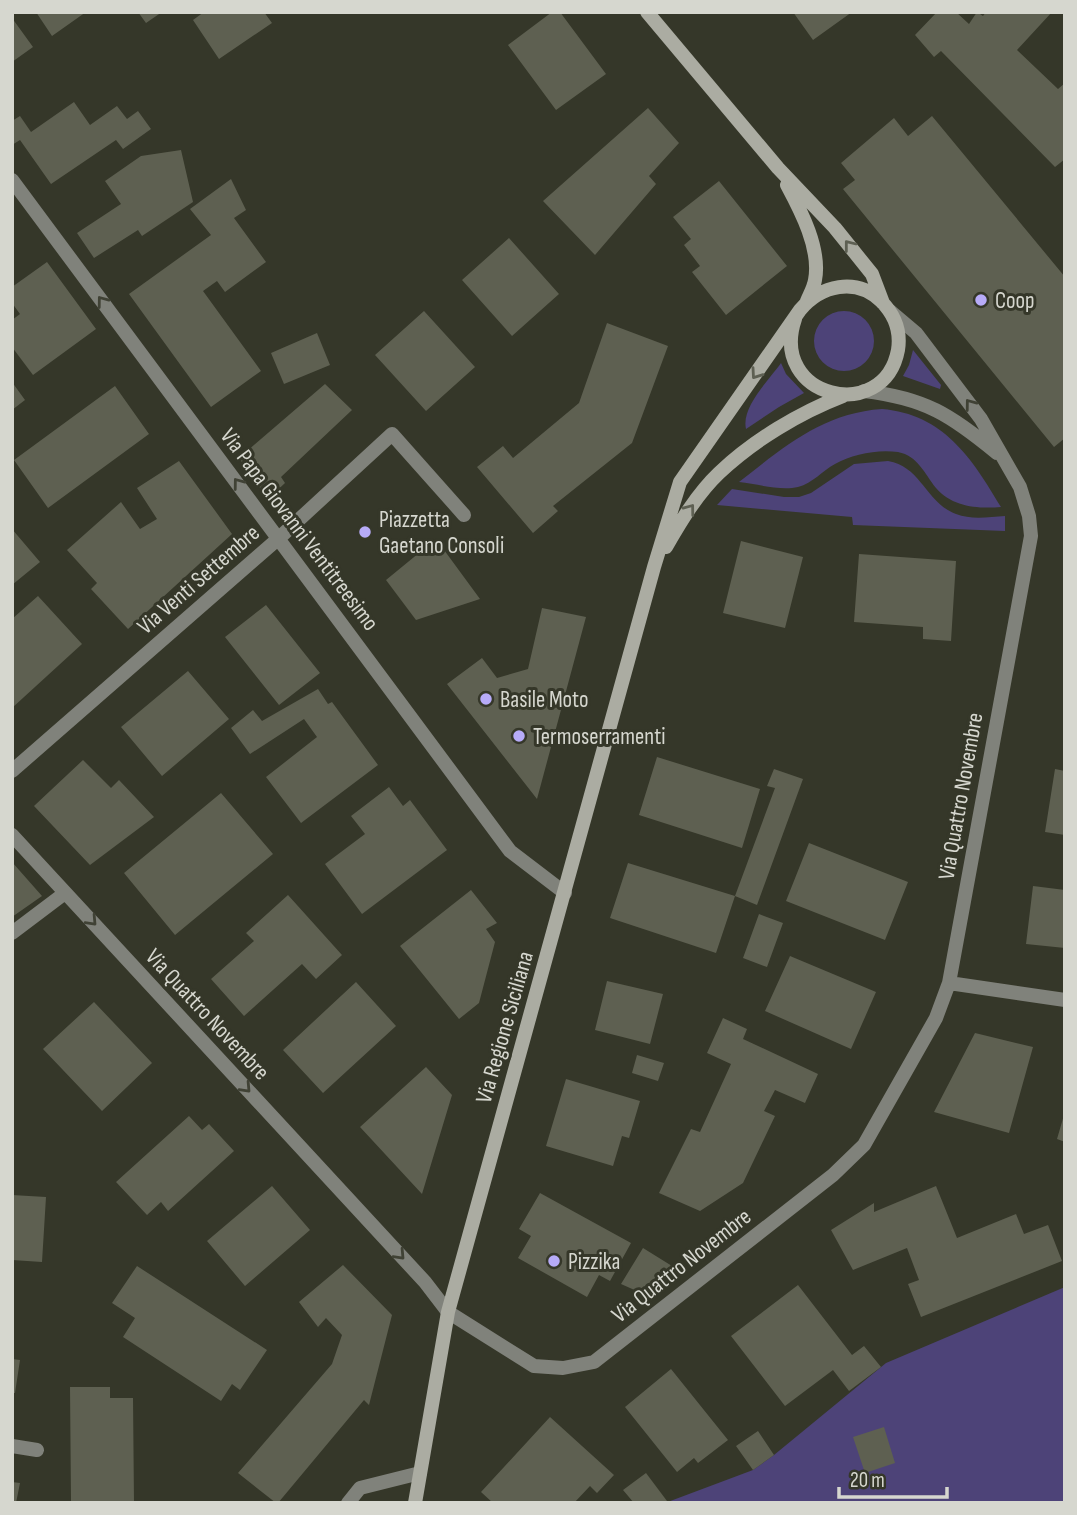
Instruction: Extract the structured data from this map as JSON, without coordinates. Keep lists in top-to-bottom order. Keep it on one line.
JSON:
{"streets":{"main road":["Via Regione Siciliana"],"street":["Via Papa Giovanni Ventitreesimo","Via Venti Settembre","Via Quattro Novembre"]},"crossings":[["Via Papa Giovanni Ventitreesimo","Via Venti Settembre"],["Via Papa Giovanni Ventitreesimo","Via Regione Siciliana"],["Via Quattro Novembre","Via Regione Siciliana"]],"one_way":["Via Papa Giovanni Ventitreesimo"],"places":["Coop","Piazzetta Gaetano Consoli","Basile Moto","Termoserramenti","Pizzika"],"scale_bar":"20 m"}
